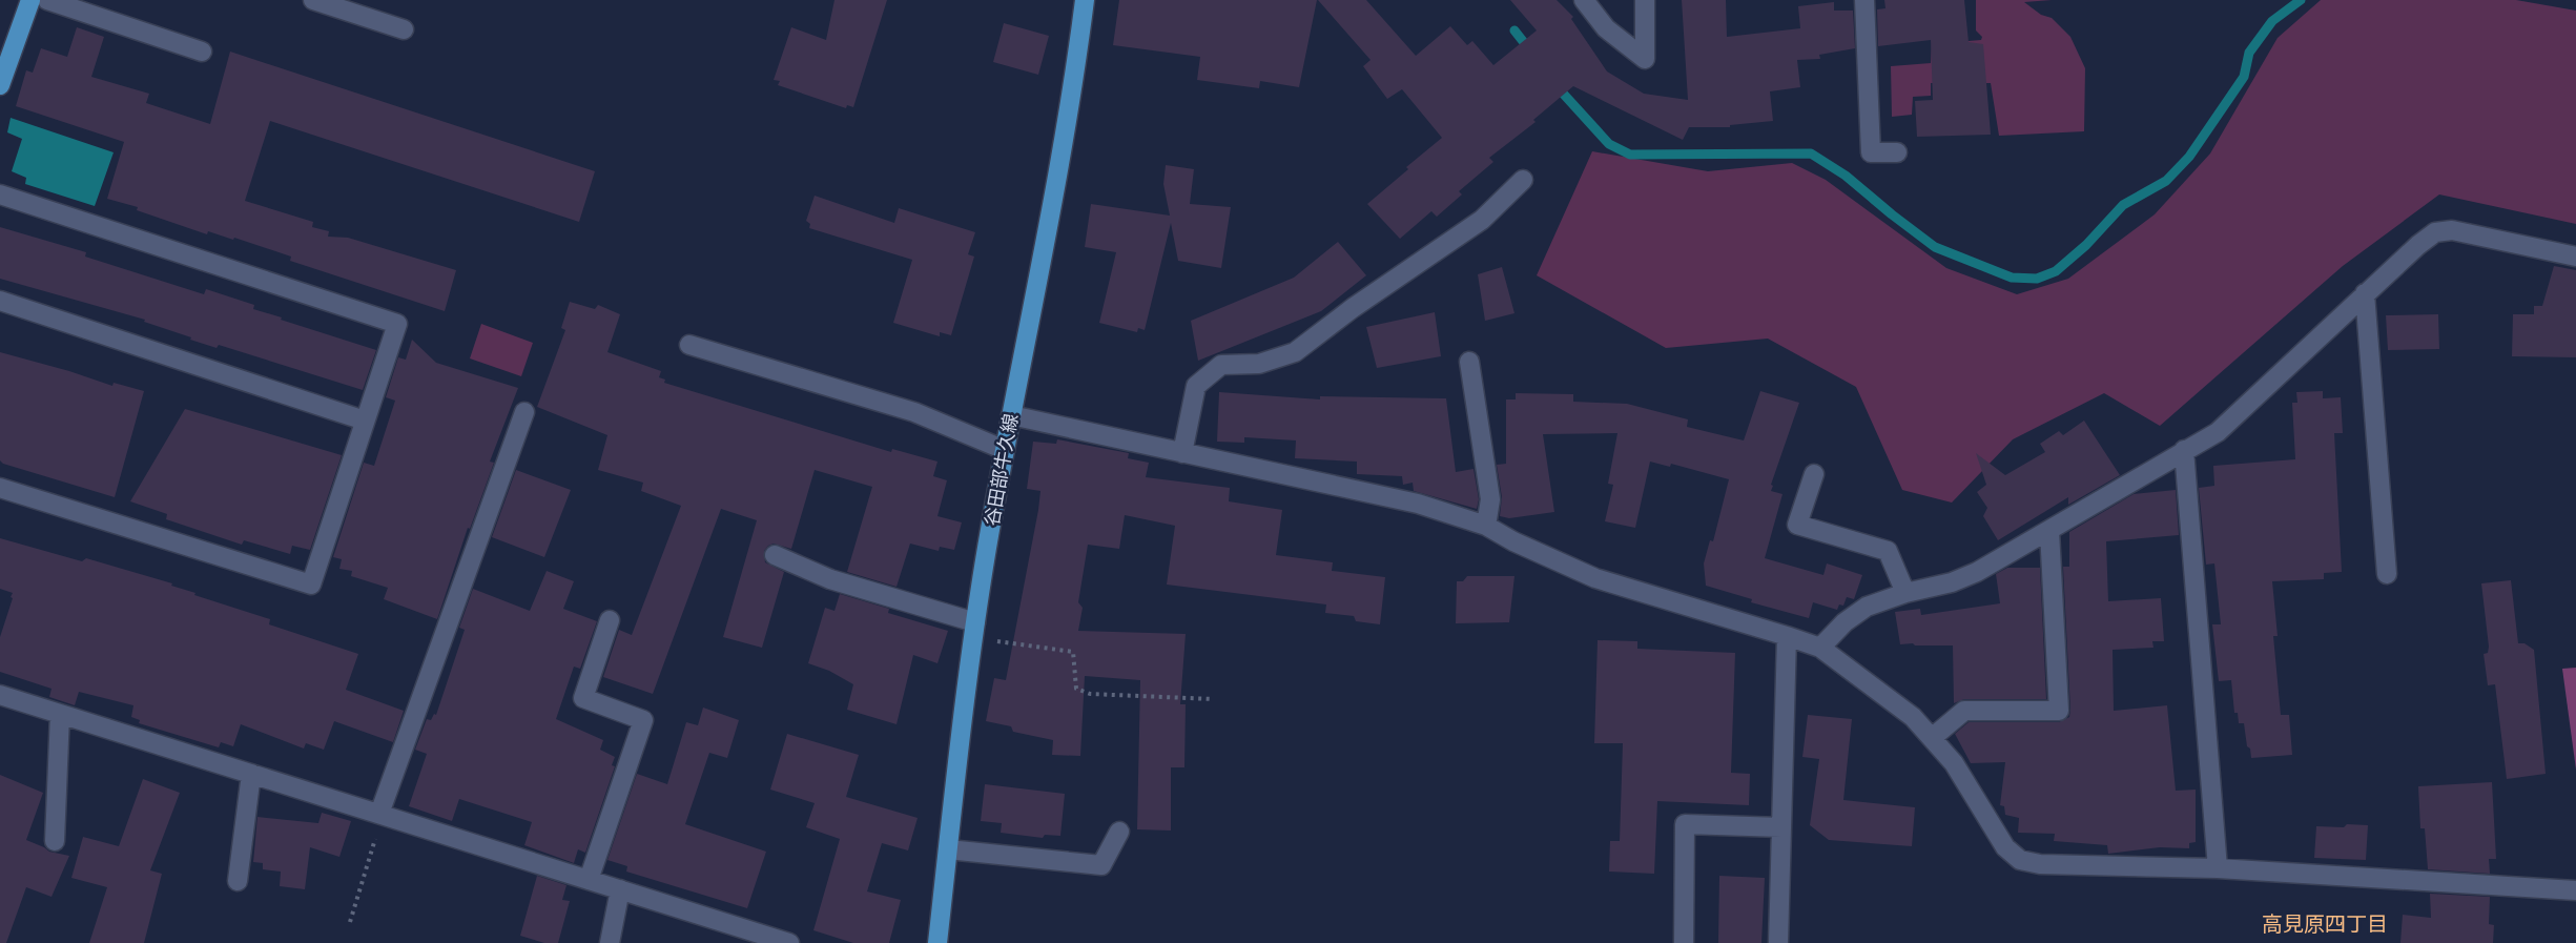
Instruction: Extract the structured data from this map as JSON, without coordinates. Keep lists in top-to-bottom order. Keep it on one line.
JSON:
{"streets":{"main road":["谷田部牛久線"]},"districts":["高見原四丁目"]}
